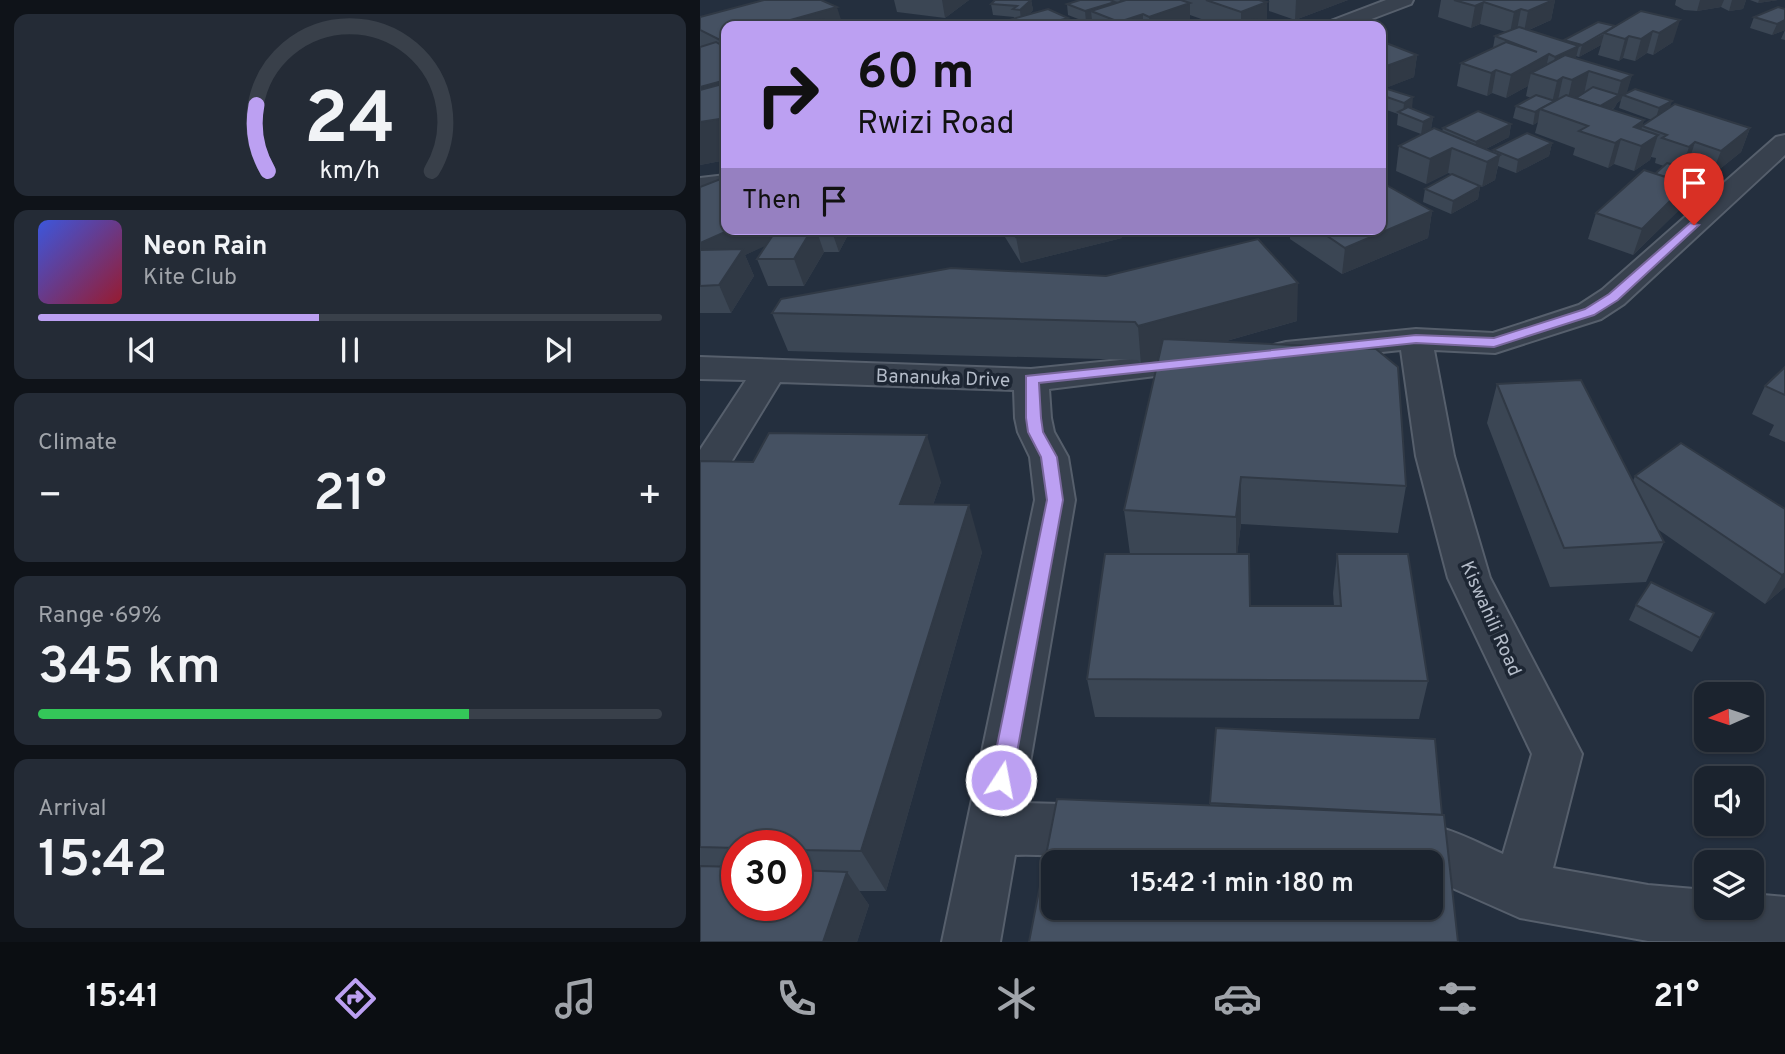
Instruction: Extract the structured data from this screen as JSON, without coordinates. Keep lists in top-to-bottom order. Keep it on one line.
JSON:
{"streets":{"street":["Bananuka Drive","Kiswahili Road"]},"north":"left","page":{"turn":["60 m","Rwizi Road"],"then":"Then","song":["Neon Rain","Kite Club"],"tile":["Climate",["Range · 69%","345 km"],["Arrival","15:42"]],"heat":["−","21°","+"],"limit":"30","trip":"15:42 · 1 min · 180 m","tabs":["15:41","21°"],"gauge":["24","km/h"]}}
